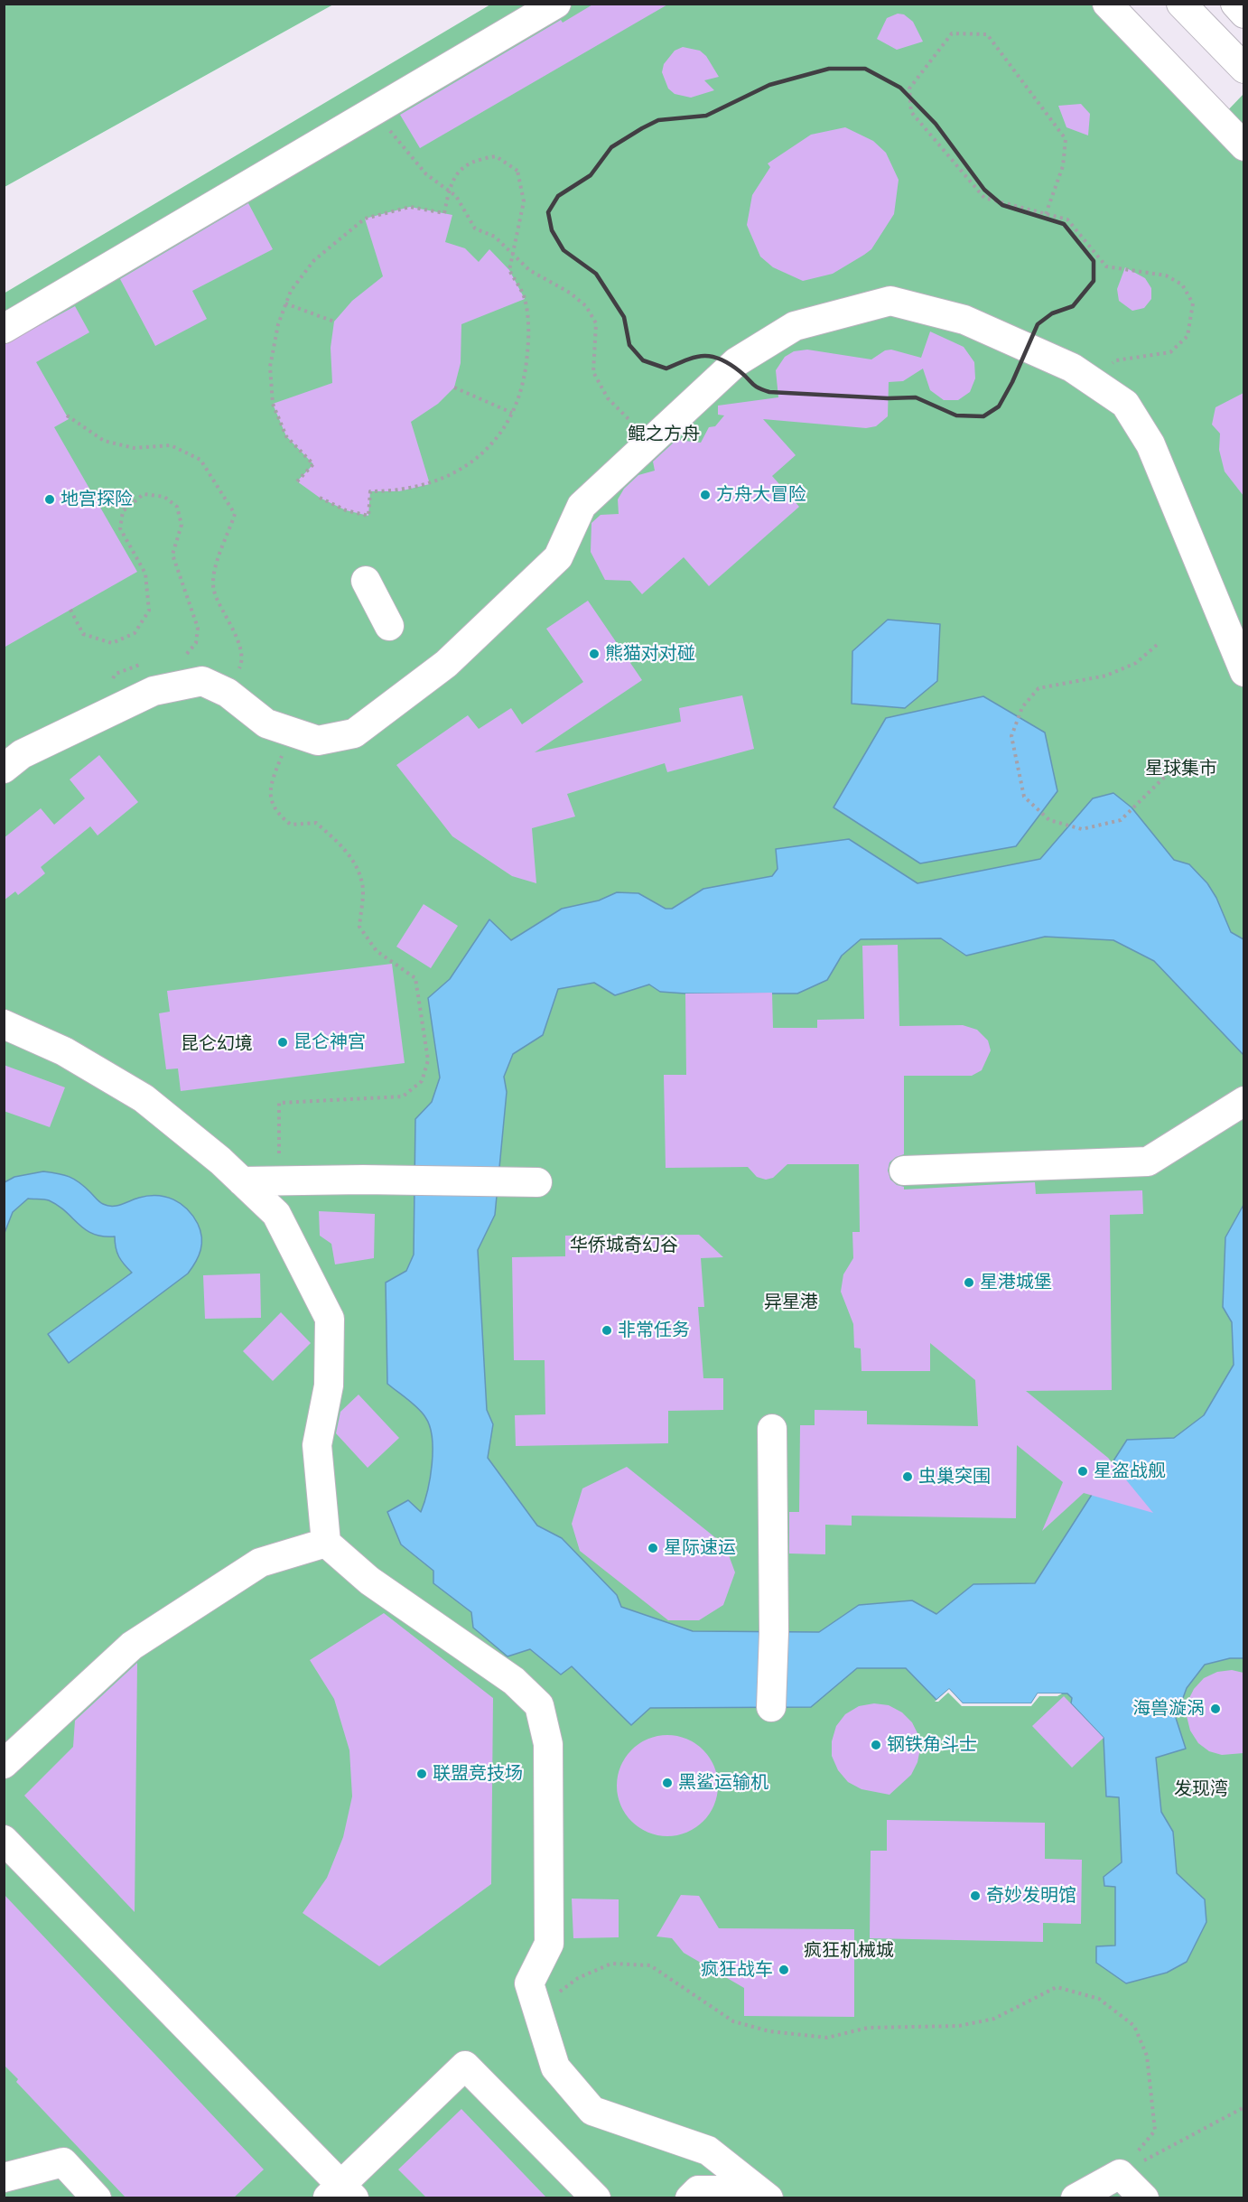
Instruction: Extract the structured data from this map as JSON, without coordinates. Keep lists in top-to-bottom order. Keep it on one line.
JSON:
{"parks":["鲲之方舟","星球集市","昆仑幻境","华侨城奇幻谷","异星港","发现湾","疯狂机械城"],"places":["方舟大冒险","地宫探险","熊猫对对碰","昆仑神宫","星港城堡","非常任务","星盗战舰","虫巢突围","星际速运","海兽漩涡","钢铁角斗士","联盟竞技场","黑鲨运输机","奇妙发明馆","疯狂战车"]}
